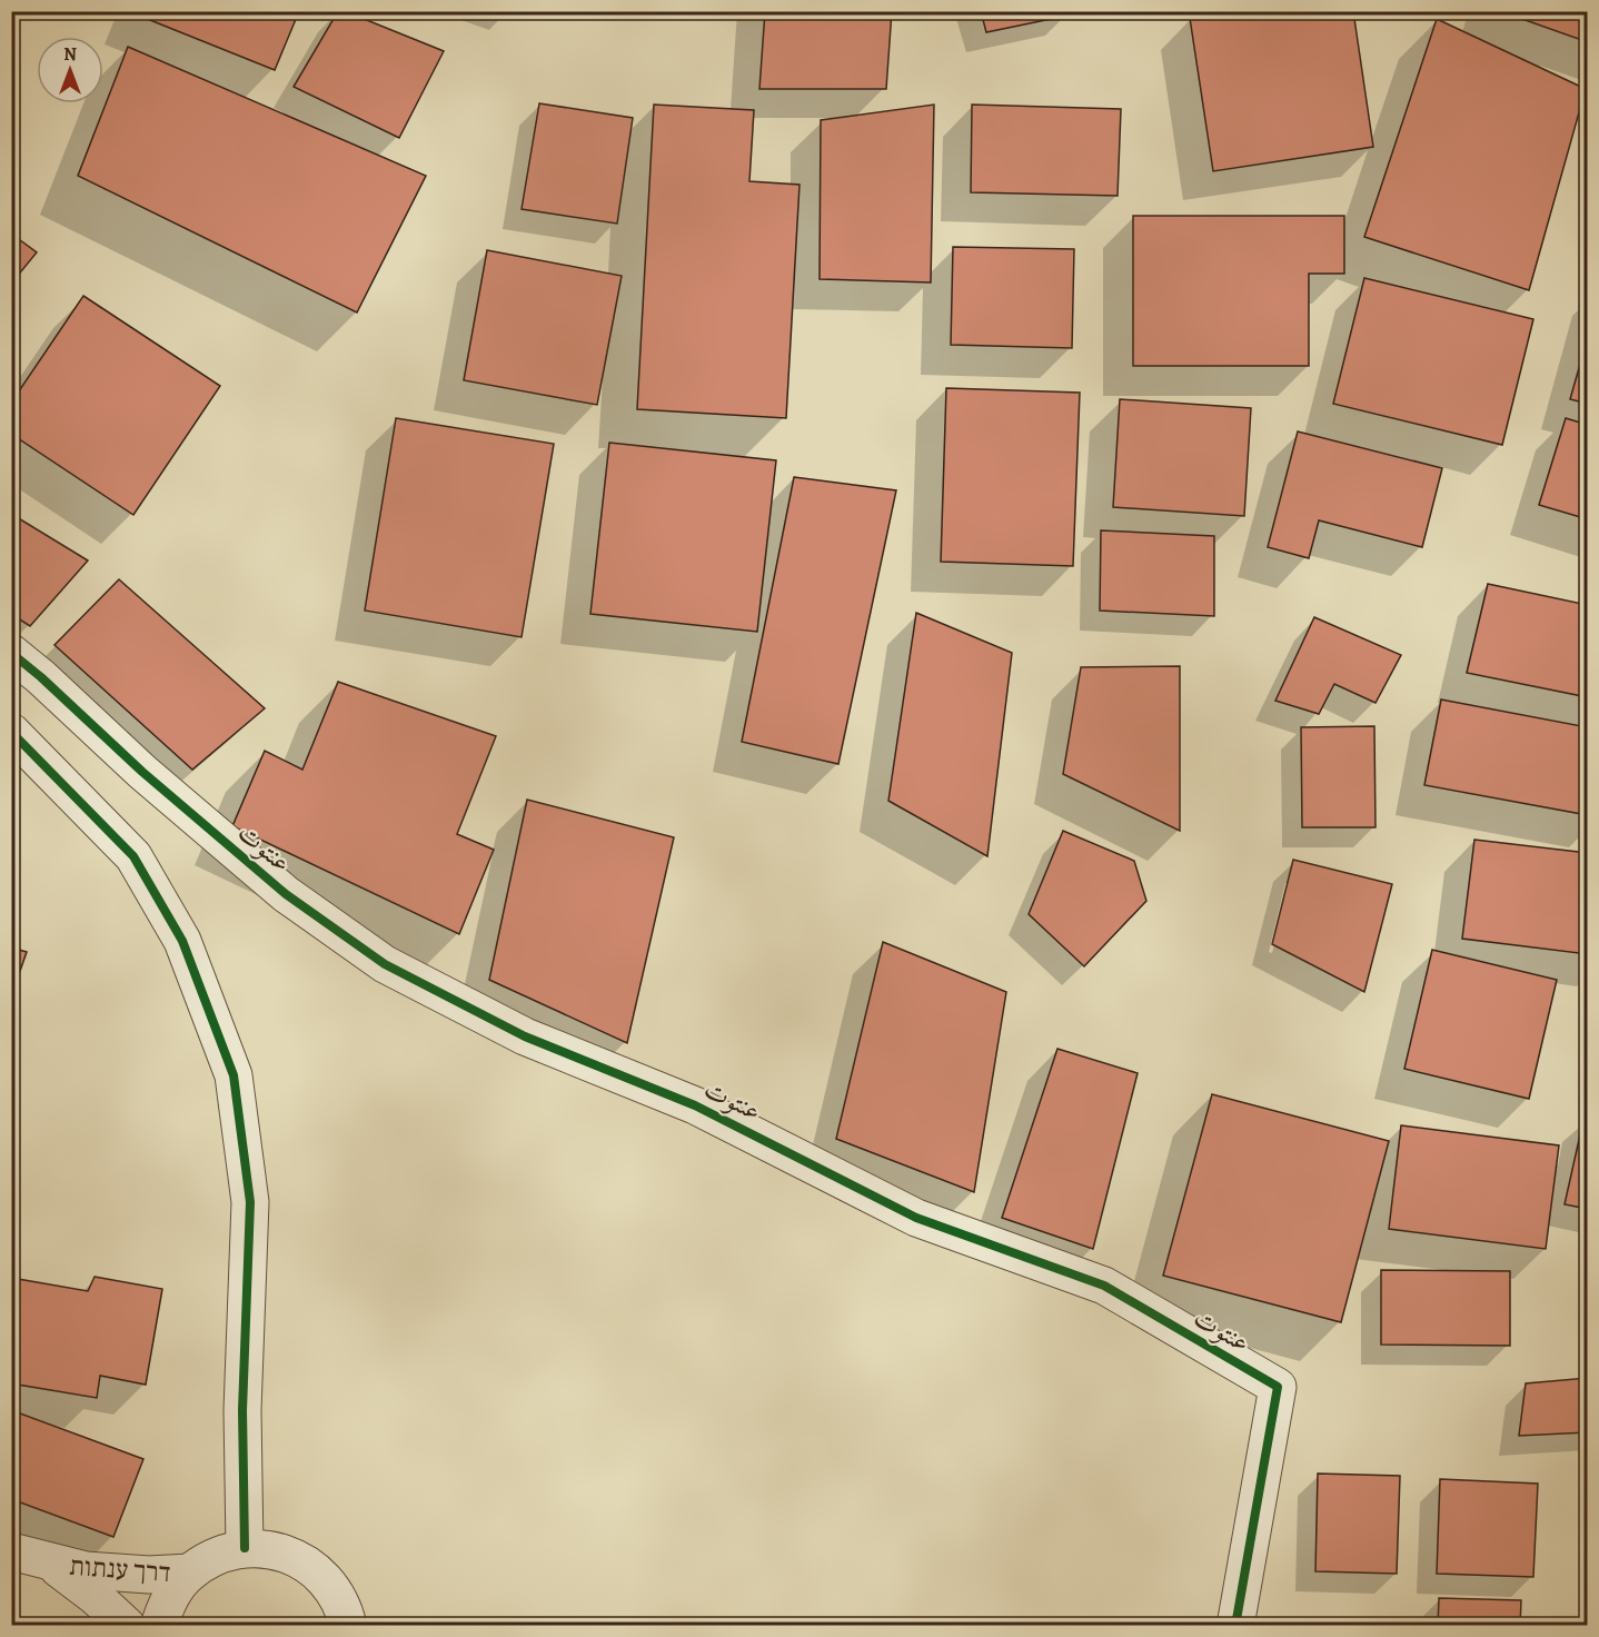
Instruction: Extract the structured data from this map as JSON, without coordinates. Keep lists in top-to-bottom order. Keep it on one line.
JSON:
{"streets":{"street":["عنتوت","דרך ענתות"]},"north":"top"}
